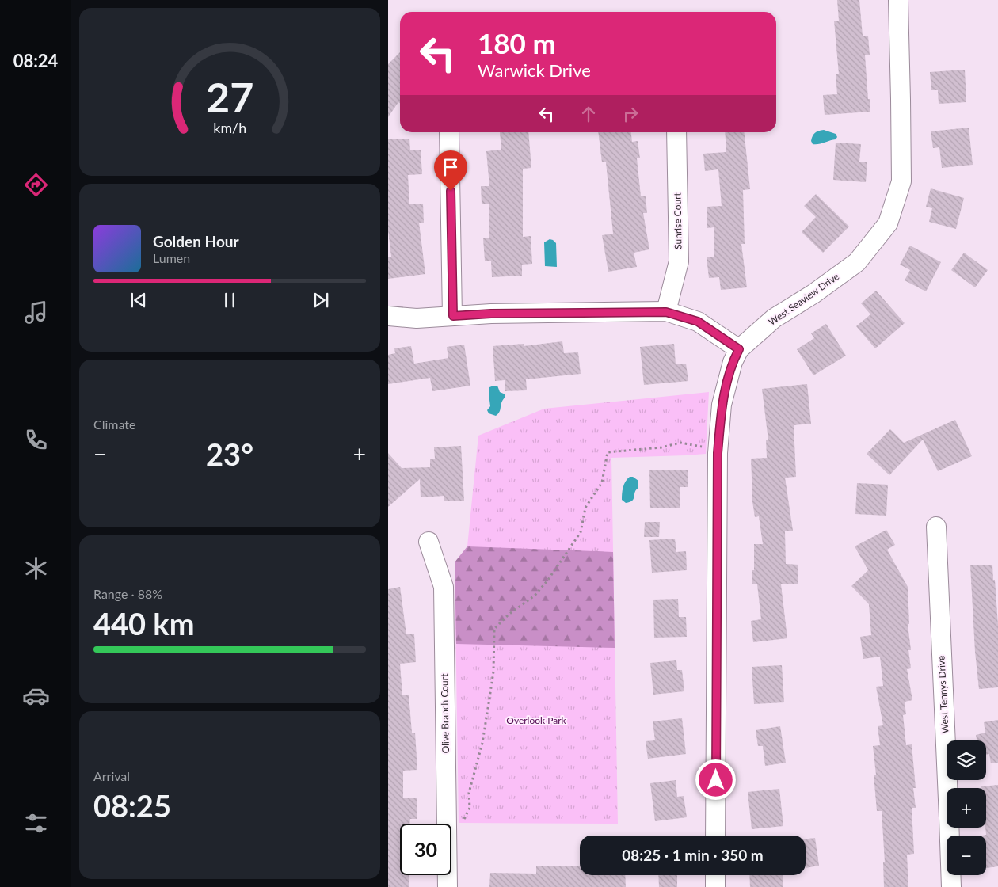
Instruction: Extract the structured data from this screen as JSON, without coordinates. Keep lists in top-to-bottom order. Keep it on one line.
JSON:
{"streets":{"street":["Sunrise Court","West Seaview Drive","West Tennys Drive","Olive Branch Court"]},"parks":["Overlook Park"],"page":{"tabs":"08:24","turn":["180 m","Warwick Drive"],"song":["Golden Hour","Lumen"],"tile":["Climate",["Range · 88%","440 km"],["Arrival","08:25"]],"heat":["−","23°","+"],"map_buttons":["+","−"],"limit":"30","trip":"08:25 · 1 min · 350 m","gauge":["27","km/h"]}}
